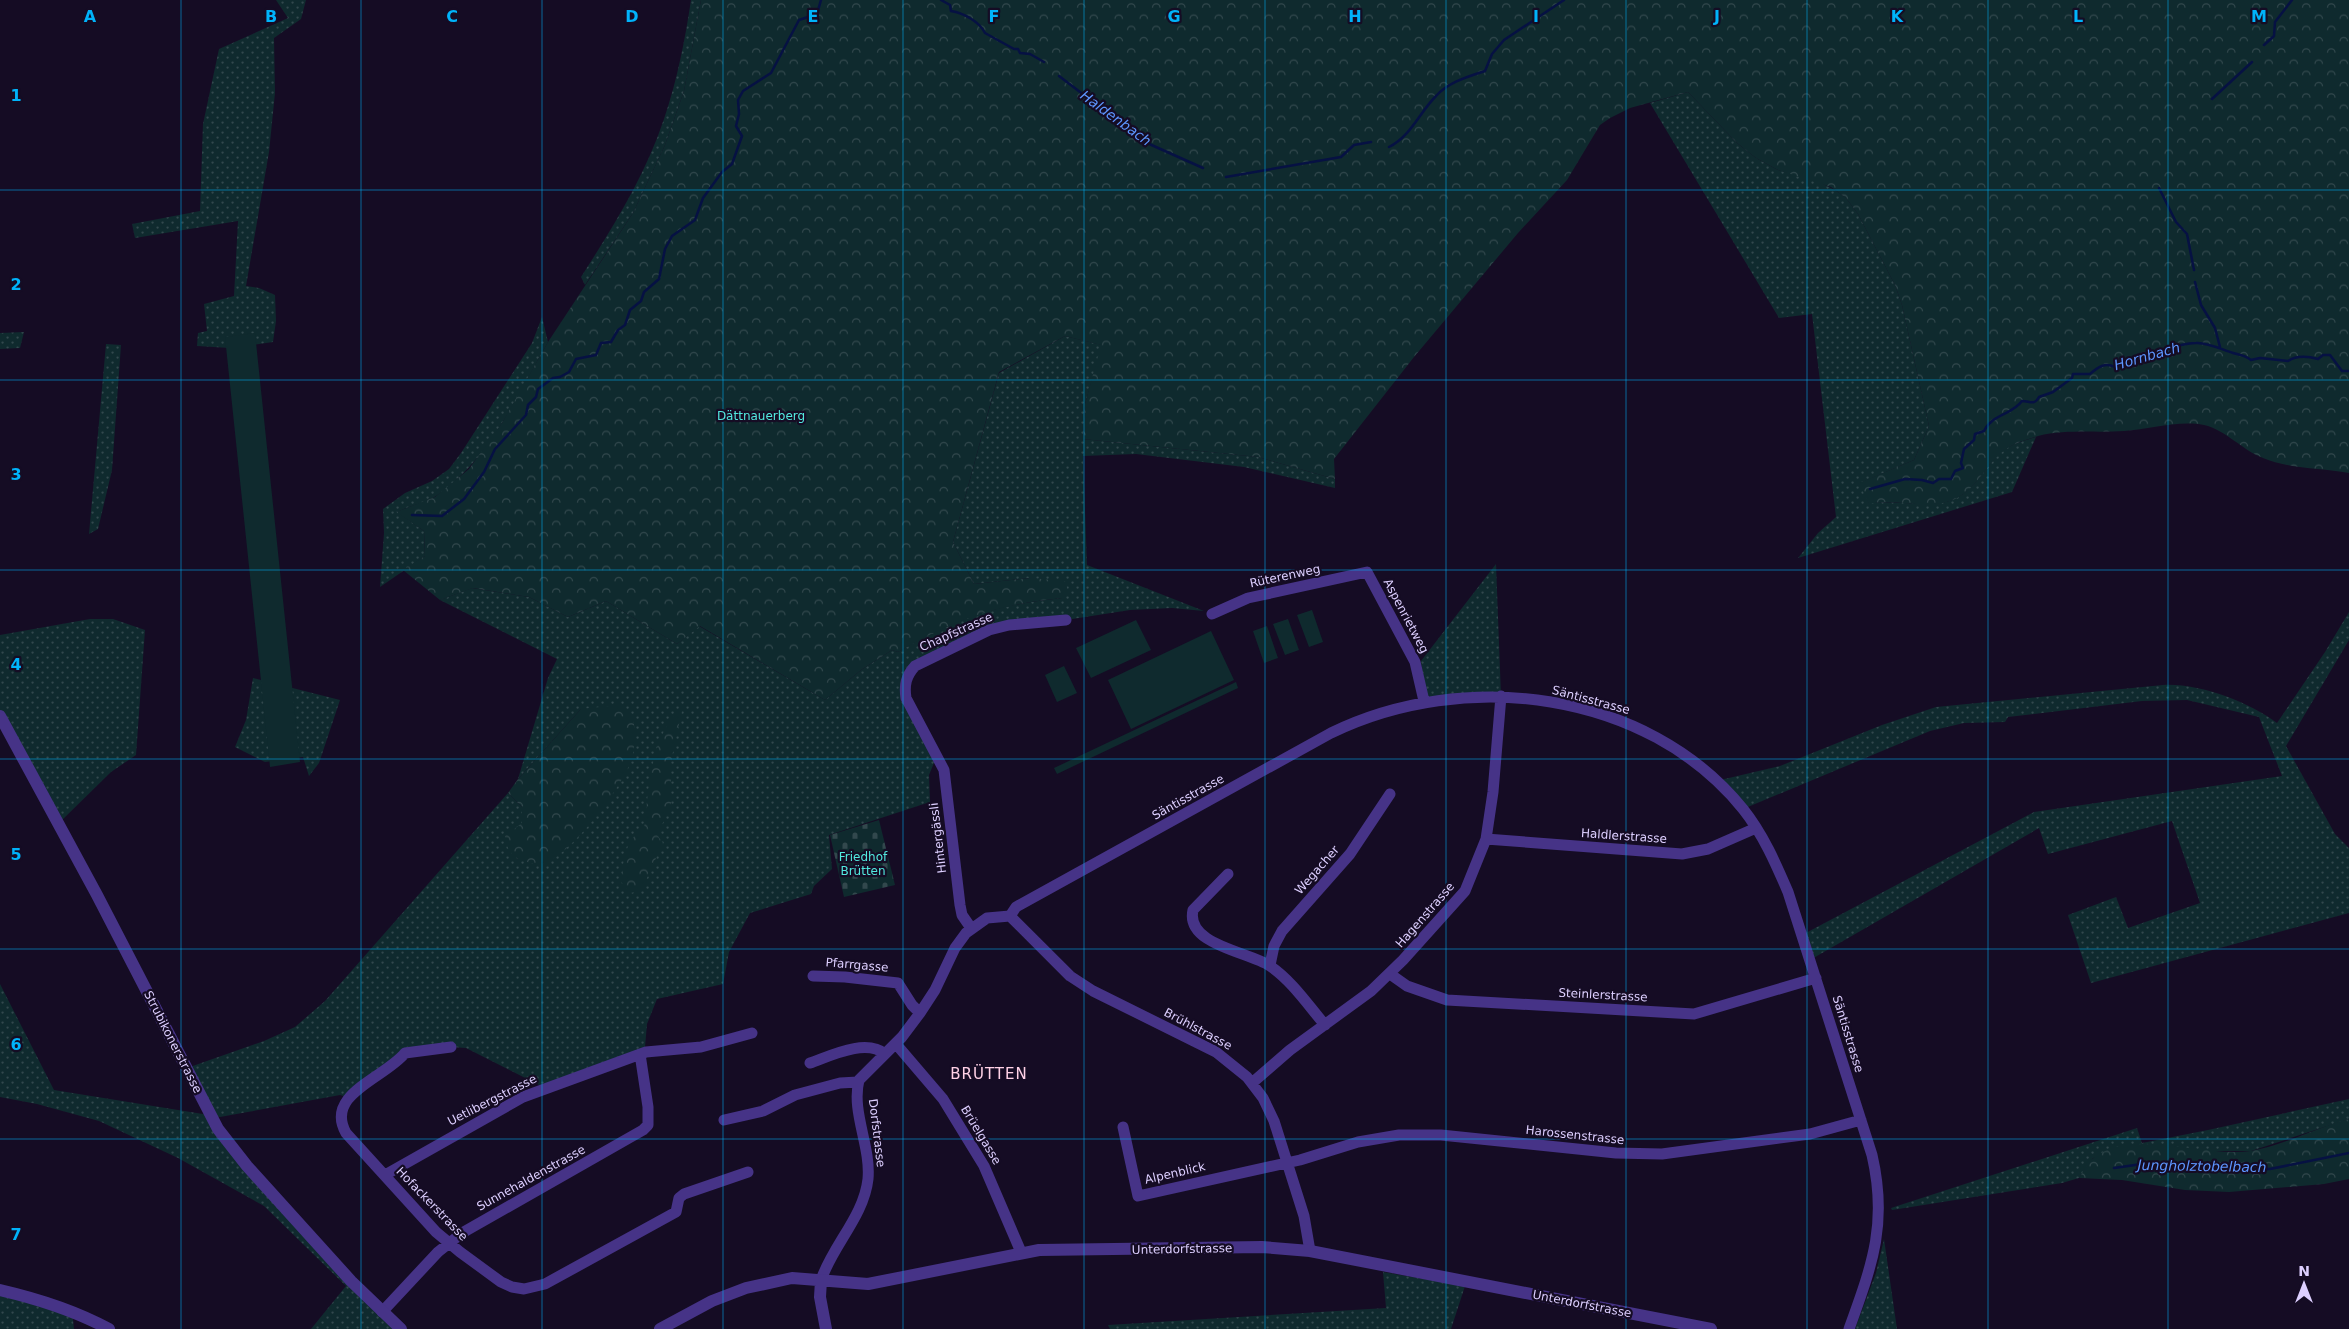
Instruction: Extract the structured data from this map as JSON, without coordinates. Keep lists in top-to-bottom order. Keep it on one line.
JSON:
{"streets":{"street":["Rüterenweg","Aspenrietweg","Chapfstrasse","Säntisstrasse","Haldlerstrasse","Hintergässli","Wegacher","Hagenstrasse","Pfarrgasse","Steinlerstrasse","Brühlstrasse","Strubikonerstrasse","Uetlibergstrasse","Dorfstrasse","Brüelgasse","Harossenstrasse","Alpenblick","Sunnehaldenstrasse","Hofackerstrasse","Unterdorfstrasse"]},"crossings":[["Rüterenweg","Aspenrietweg"],["Aspenrietweg","Säntisstrasse"],["Chapfstrasse","Hintergässli"],["Säntisstrasse","Haldlerstrasse"],["Säntisstrasse","Hagenstrasse"],["Säntisstrasse","Steinlerstrasse"],["Säntisstrasse","Brühlstrasse"],["Säntisstrasse","Harossenstrasse"],["Haldlerstrasse","Hagenstrasse"],["Hagenstrasse","Steinlerstrasse"],["Hagenstrasse","Brühlstrasse"],["Brühlstrasse","Harossenstrasse"],["Brühlstrasse","Alpenblick"],["Brühlstrasse","Unterdorfstrasse"],["Strubikonerstrasse","Sunnehaldenstrasse"],["Uetlibergstrasse","Sunnehaldenstrasse"],["Uetlibergstrasse","Hofackerstrasse"],["Dorfstrasse","Unterdorfstrasse"],["Brüelgasse","Unterdorfstrasse"],["Harossenstrasse","Alpenblick"],["Sunnehaldenstrasse","Hofackerstrasse"]],"districts":["BRÜTTEN"],"water":["Haldenbach","Hornbach","Jungholztobelbach"],"parks":["Dättnauerberg","Friedhof Brütten"],"north":"top","grid":{"columns":["A","B","C","D","E","F","G","H","I","J","K","L","M"],"rows":["1","2","3","4","5","6","7"]}}
